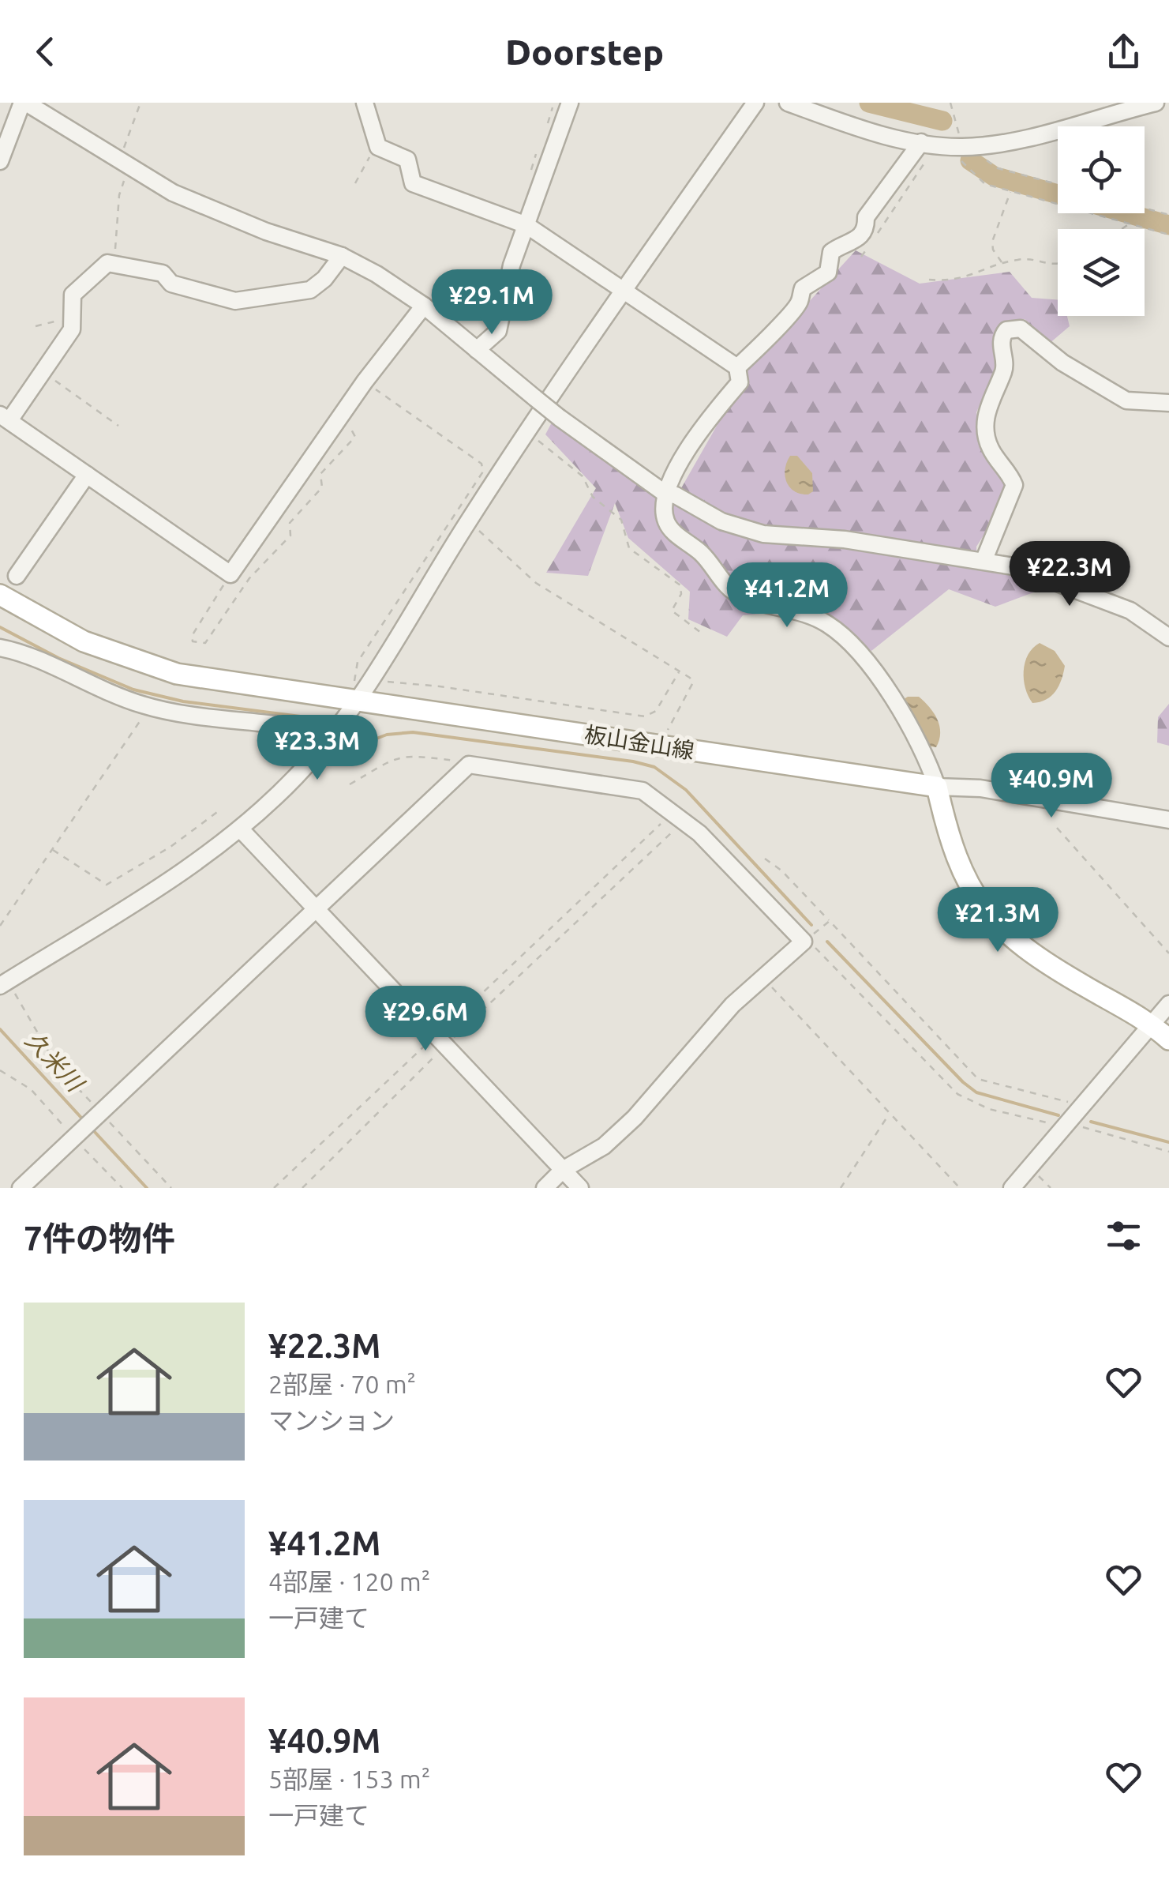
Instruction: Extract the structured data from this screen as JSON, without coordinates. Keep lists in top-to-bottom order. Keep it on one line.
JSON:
{"streets":{"main road":["板山金山線"]},"water":["久米川"],"page":{"header":"Doorstep","price":["¥29.1M","¥22.3M","¥41.2M","¥23.3M","¥40.9M","¥21.3M","¥29.6M"],"heading":"7件の物件","list":[{"name":"¥22.3M","note":"2部屋 · 70 m² · マンション"},{"name":"¥41.2M","note":"4部屋 · 120 m² · 一戸建て"},{"name":"¥40.9M","note":"5部屋 · 153 m² · 一戸建て"}]}}
